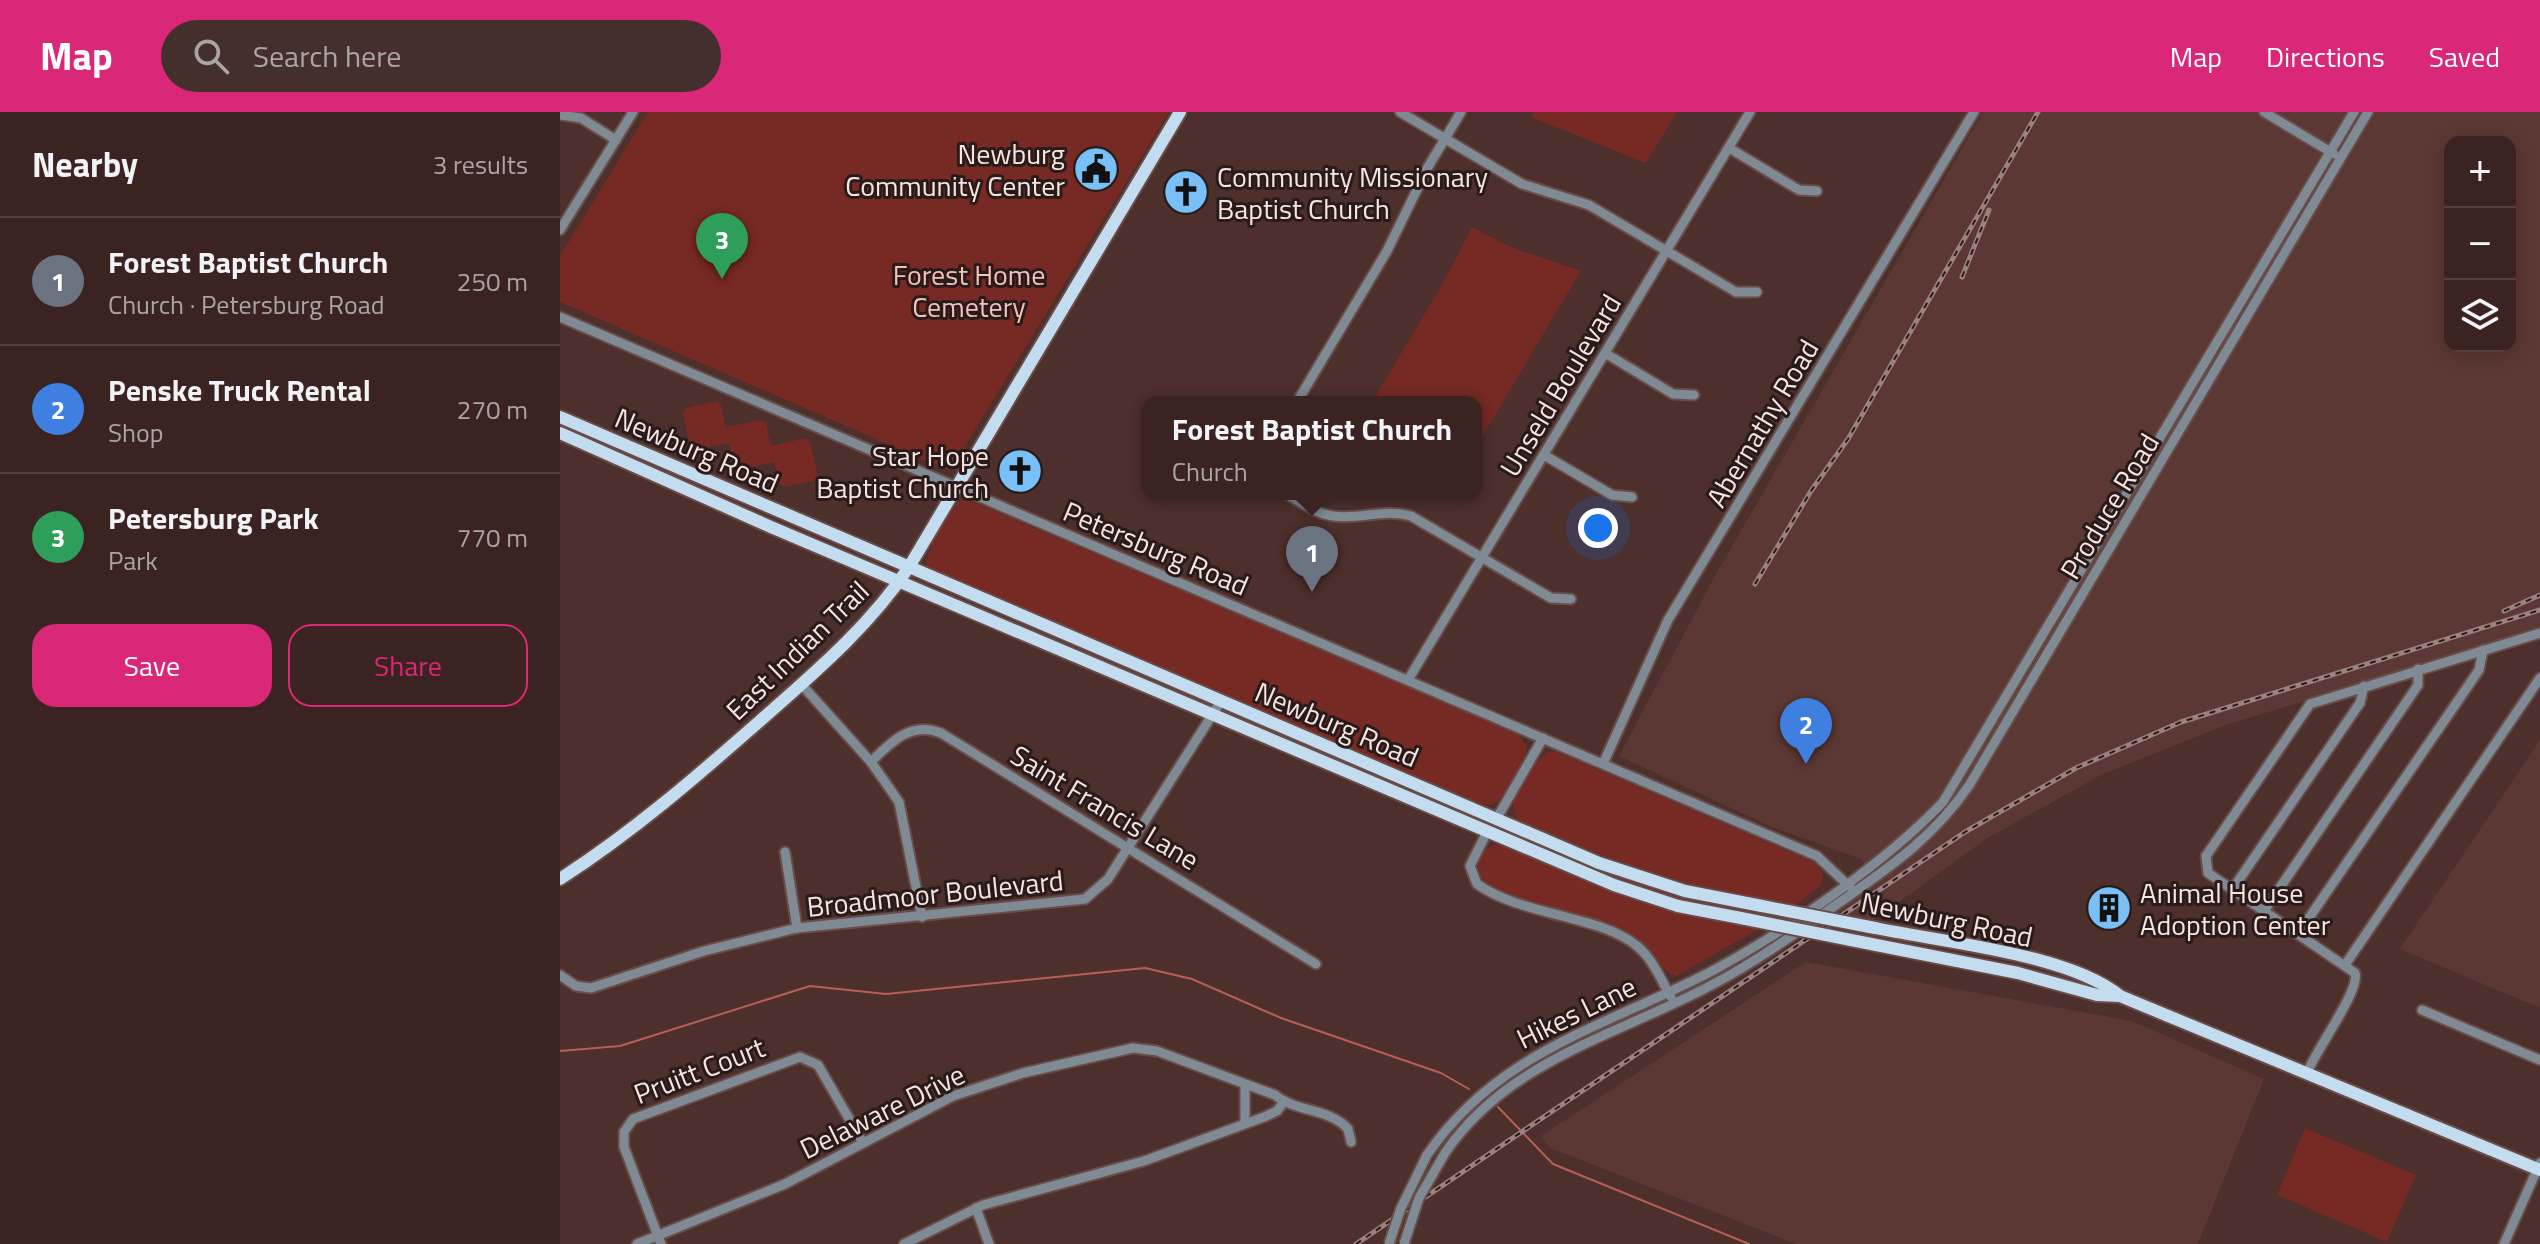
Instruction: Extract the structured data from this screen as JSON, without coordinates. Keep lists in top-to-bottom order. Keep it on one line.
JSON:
{"streets":{"main road":["Newburg Road","East Indian Trail"],"street":["Unseld Boulevard","Abernathy Road","Produce Road","Petersburg Road","Saint Francis Lane","Broadmoor Boulevard","Hikes Lane","Pruitt Court","Delaware Drive"]},"crossings":[["Unseld Boulevard","Petersburg Road"],["Abernathy Road","Petersburg Road"],["Newburg Road","East Indian Trail"],["Newburg Road","Broadmoor Boulevard"],["Produce Road","Petersburg Road"],["Produce Road","Hikes Lane"],["Petersburg Road","East Indian Trail"],["Petersburg Road","Hikes Lane"],["Saint Francis Lane","Broadmoor Boulevard"],["Pruitt Court","Delaware Drive"]],"parks":["Forest Home Cemetery"],"places":{"public building":["Newburg Community Center"],"church":["Community Missionary Baptist Church","Star Hope Baptist Church"],"building":["Animal House Adoption Center"]},"page":{"header":"Map","search":"Search here","nav":["Map","Directions","Saved"],"heading":["Nearby","3 results"],"map_buttons":["+","−"],"pins":["3","1","2"],"list":[{"mark":"1","name":"Forest Baptist Church","note":"Church · Petersburg Road","value":"250 m"},{"mark":"2","name":"Penske Truck Rental","note":"Shop","value":"270 m"},{"mark":"3","name":"Petersburg Park","note":"Park","value":"770 m"}],"popup":["Forest Baptist Church","Church"],"buttons":["Save","Share"]}}
